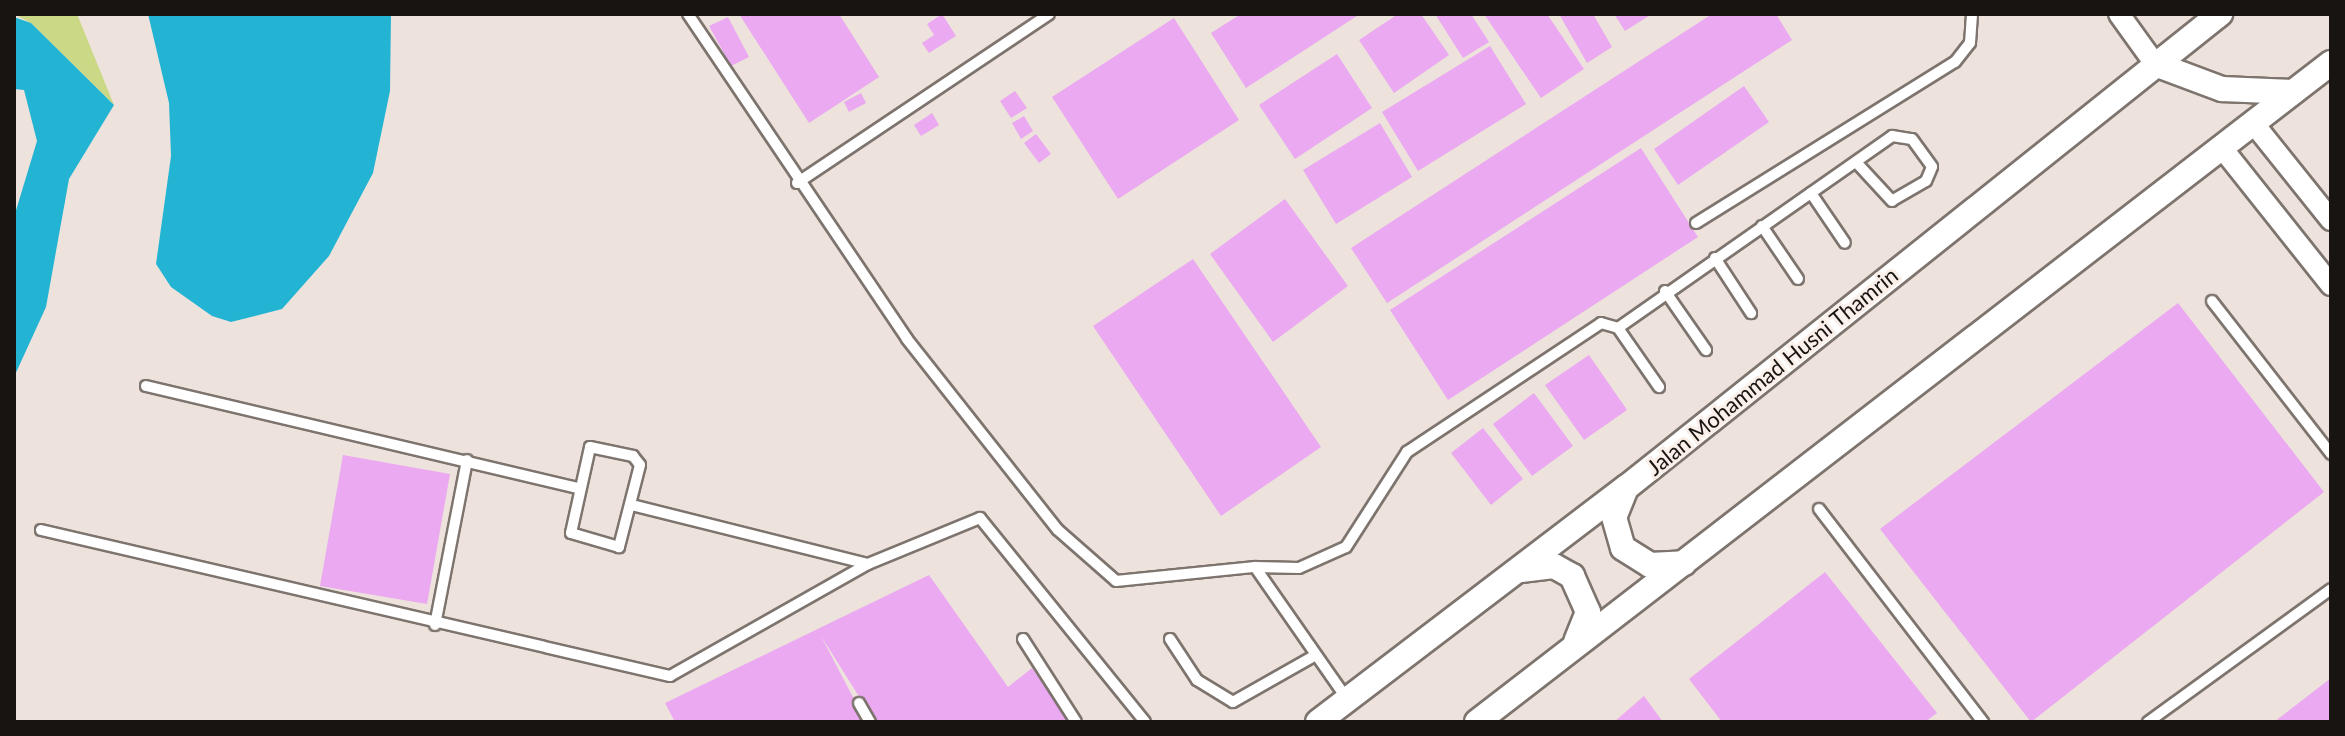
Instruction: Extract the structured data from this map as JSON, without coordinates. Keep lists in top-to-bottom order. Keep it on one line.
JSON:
{"streets":{"street":["Jalan Mohammad Husni Thamrin"]}}
